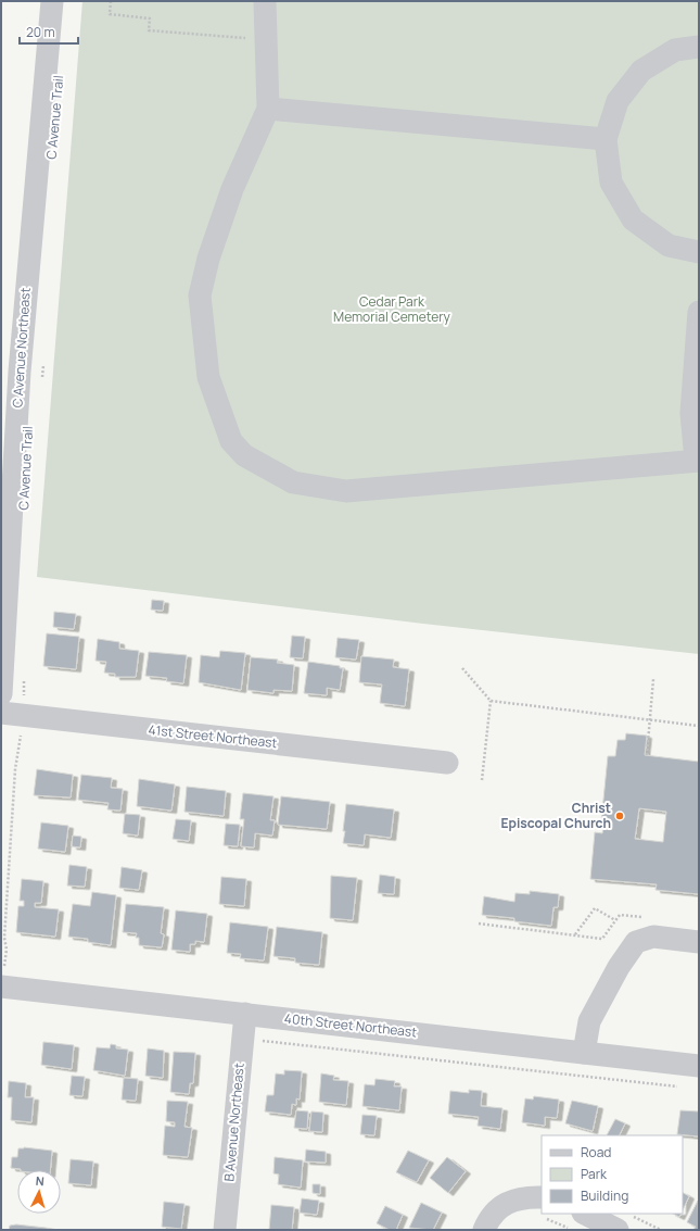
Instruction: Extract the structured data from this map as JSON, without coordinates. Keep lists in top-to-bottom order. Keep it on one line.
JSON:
{"streets":{"street":["C Avenue Northeast","41st Street Northeast","40th Street Northeast","B Avenue Northeast"]},"crossings":[["40th Street Northeast","B Avenue Northeast"]],"parks":["Cedar Park Memorial Cemetery"],"places":["Christ Episcopal Church"],"legend":["Road","Park","Building"],"scale_bar":"20 m","north":"top"}
